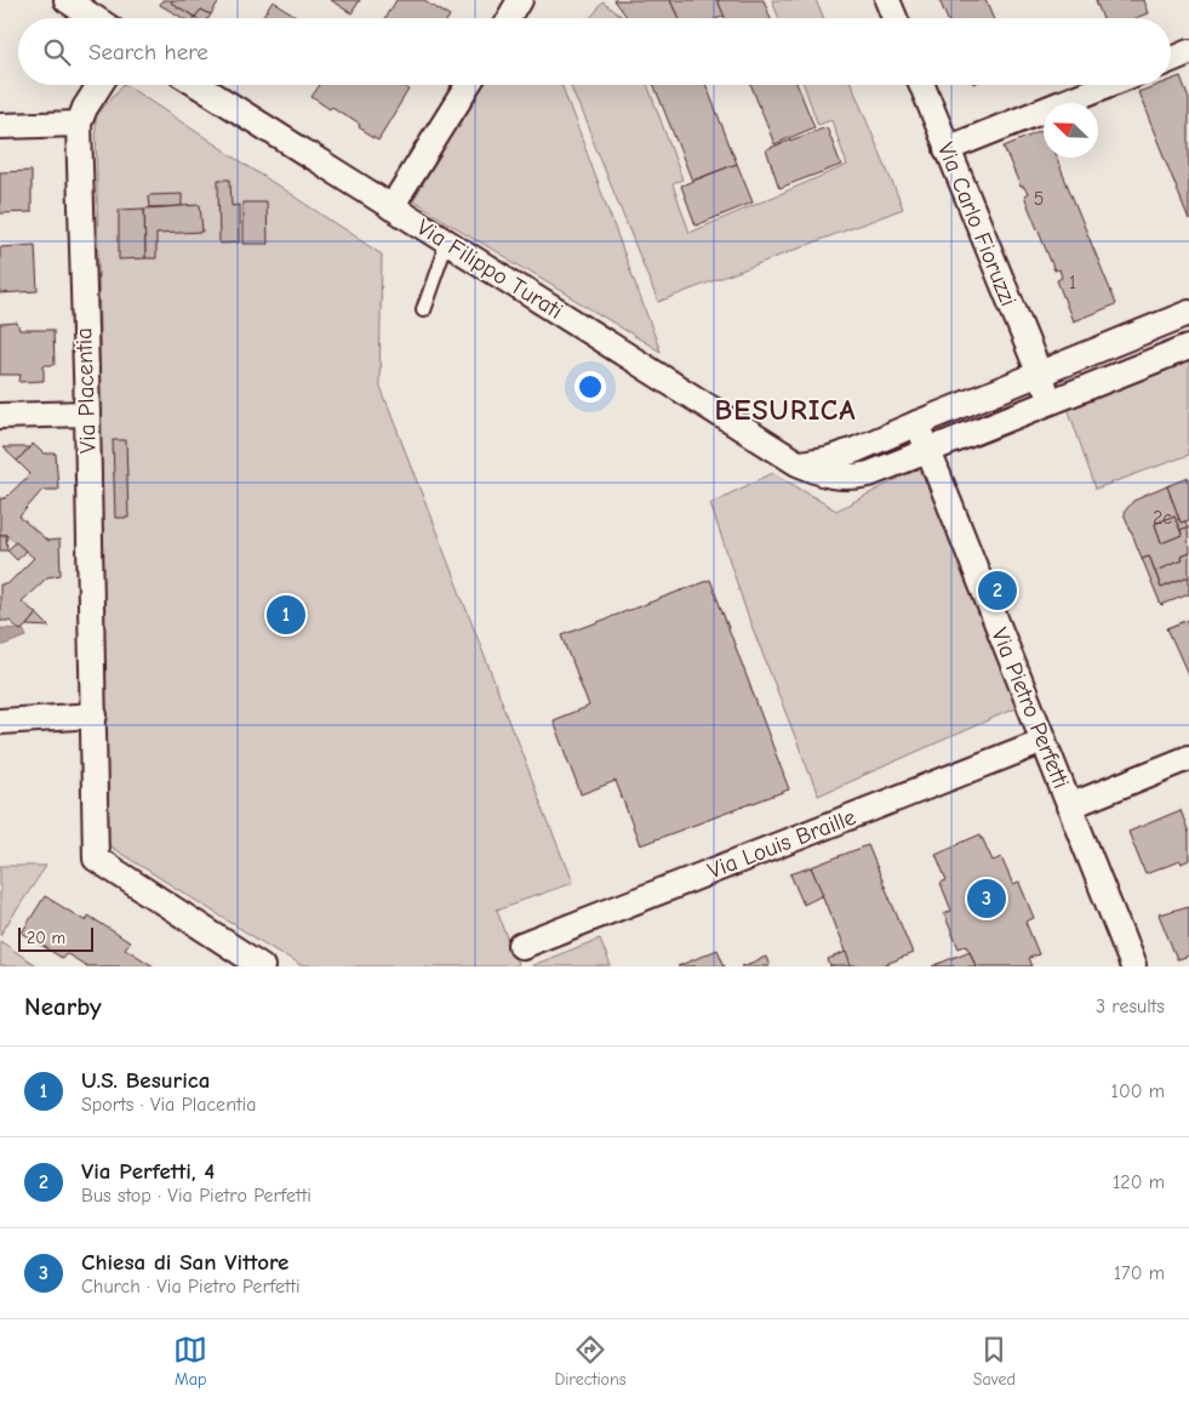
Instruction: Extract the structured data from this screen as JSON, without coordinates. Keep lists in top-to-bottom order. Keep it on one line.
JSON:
{"streets":{"street":["Via Carlo Fioruzzi","Via Filippo Turati","Via Placentia","Via Pietro Perfetti","Via Louis Braille"]},"crossings":[["Via Carlo Fioruzzi","Via Filippo Turati"],["Via Filippo Turati","Via Pietro Perfetti"],["Via Pietro Perfetti","Via Louis Braille"]],"districts":["BESURICA"],"house_numbers":["5","1","2c"],"scale_bar":"20 m","north":"top left","page":{"search":"Search here","pins":["2","1","3"],"scale":"20 m","heading":["Nearby","3 results"],"list":[{"mark":"1","name":"U.S. Besurica","note":"Sports · Via Placentia","value":"100 m"},{"mark":"2","name":"Via Perfetti, 4","note":"Bus stop · Via Pietro Perfetti","value":"120 m"},{"mark":"3","name":"Chiesa di San Vittore","note":"Church · Via Pietro Perfetti","value":"170 m"}],"nav":["Map","Directions","Saved"]}}
